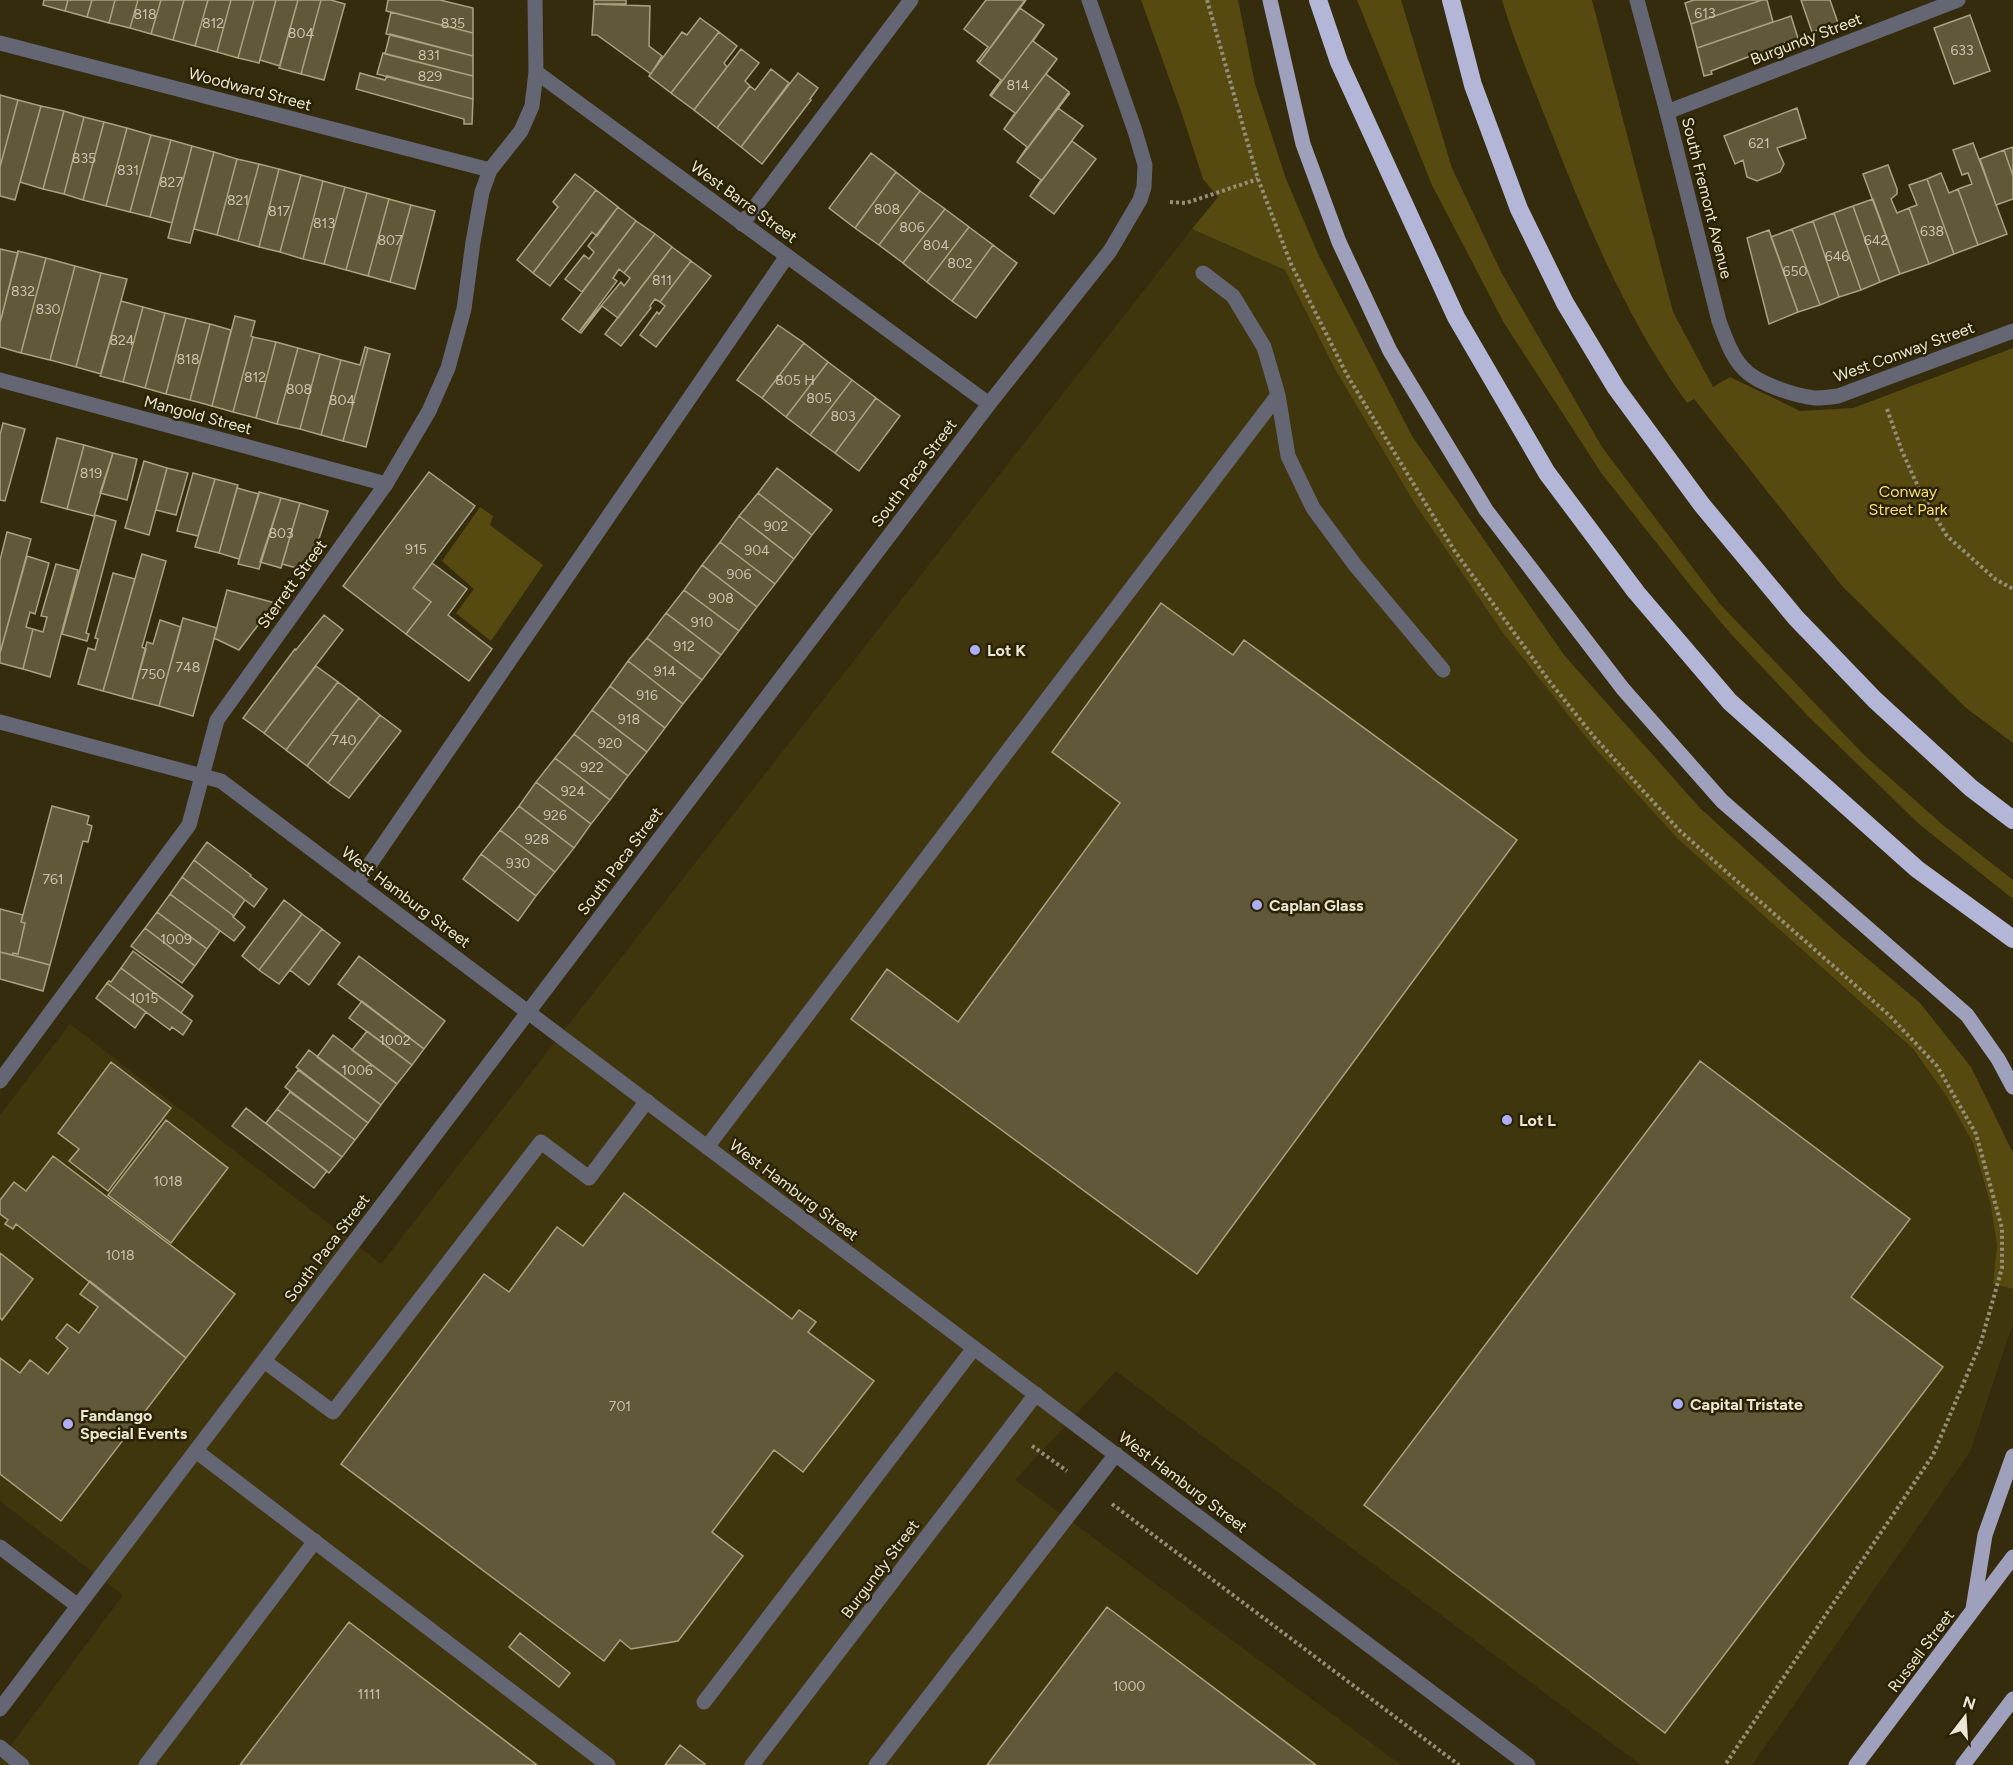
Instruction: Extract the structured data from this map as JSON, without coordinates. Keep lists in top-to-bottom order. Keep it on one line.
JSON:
{"streets":{"main road":["Russell Street"],"street":["Burgundy Street","Woodward Street","South Fremont Avenue","West Barre Street","West Conway Street","Mangold Street","South Paca Street","Sterrett Street","West Hamburg Street"]},"crossings":[["Burgundy Street","South Fremont Avenue"],["Burgundy Street","West Hamburg Street"],["Woodward Street","Sterrett Street"],["South Fremont Avenue","West Conway Street"],["West Barre Street","South Paca Street"],["West Barre Street","Sterrett Street"],["Mangold Street","Sterrett Street"],["South Paca Street","West Hamburg Street"],["Sterrett Street","West Hamburg Street"]],"parks":["Conway Street Park"],"places":["Lot K","Caplan Glass","Lot L","Capital Tristate","Fandango Special Events"],"house_numbers":["613","818","812","835","804","633","831","829","814","621","835","831","827","821","808","817","813","806","638","807","642","804","646","802","650","811","832","830","824","818","812","805 H","808","805","804","803","819","902","803","915","904","906","908","910","912","748","914","750","916","918","740","920","922","924","926","928","930","761","1009","1015","1002","1006","1018","1018","701","1000","1111"],"north":"top"}
